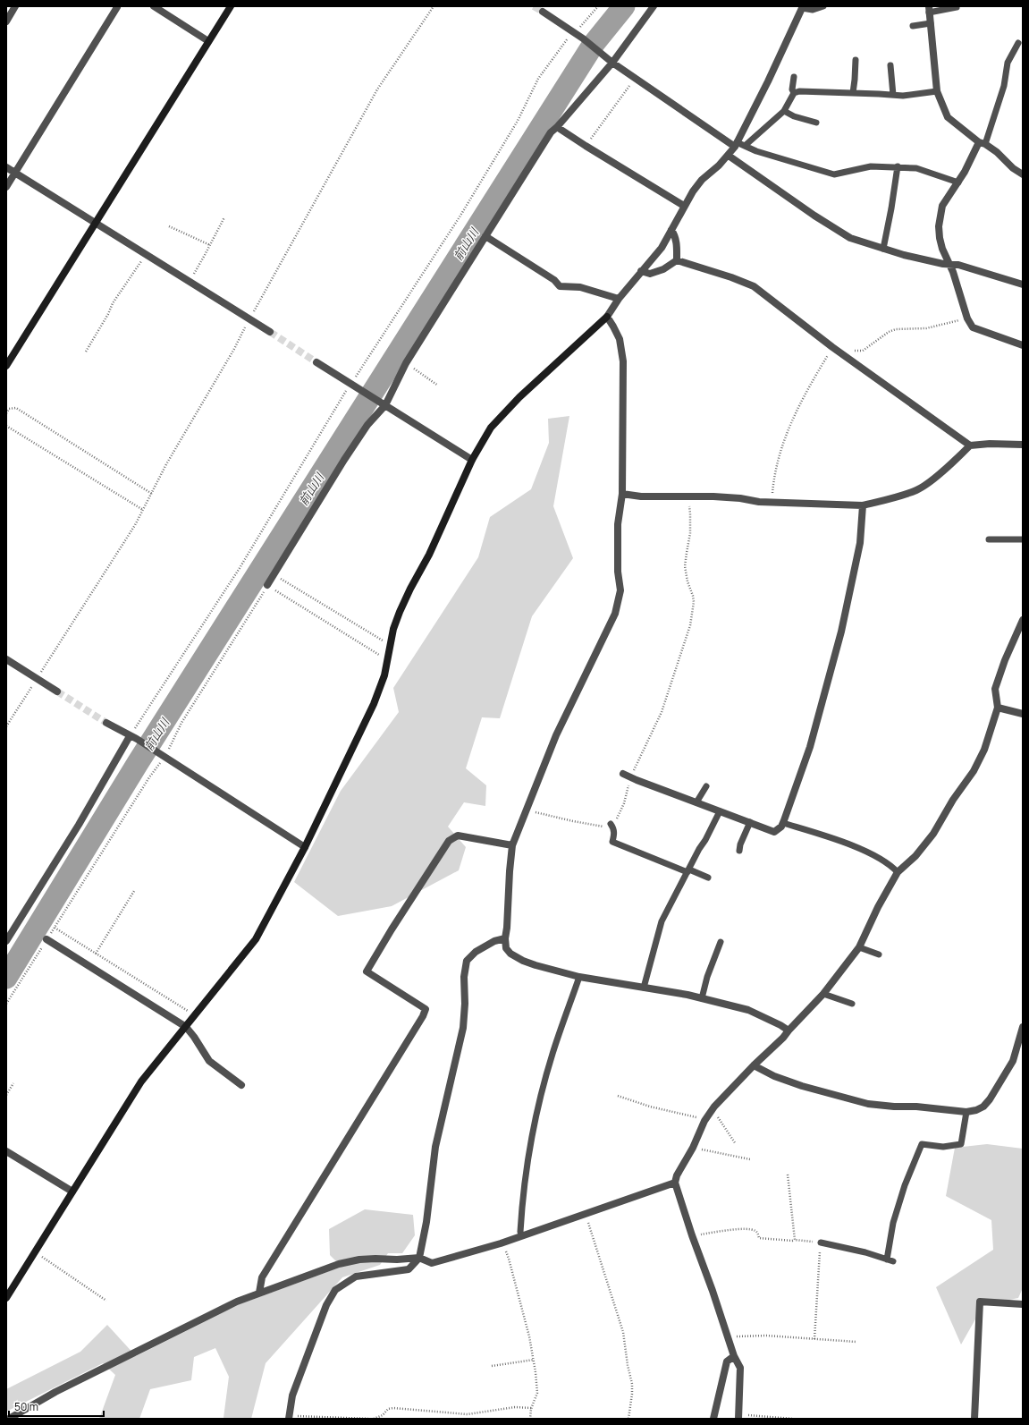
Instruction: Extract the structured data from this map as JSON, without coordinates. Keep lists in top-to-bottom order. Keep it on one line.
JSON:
{"water":["前山川"],"scale_bar":"50 m"}
